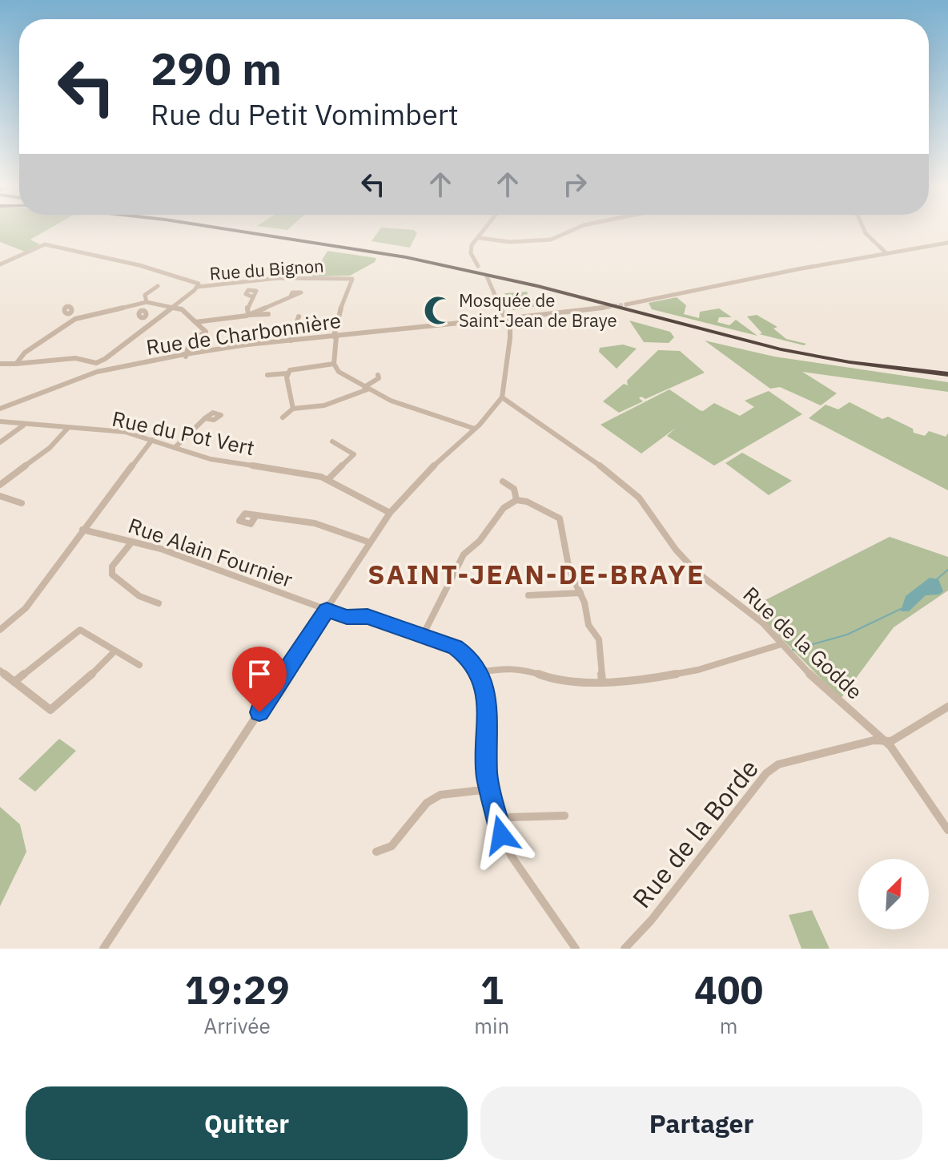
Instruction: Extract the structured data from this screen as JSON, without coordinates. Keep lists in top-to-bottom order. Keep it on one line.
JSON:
{"streets":{"street":["Rue du Bignon","Rue de Charbonnière","Rue du Pot Vert","Rue Alain Fournier","Rue de la Godde","Rue de la Borde"]},"crossings":[["Rue du Bignon","Rue de Charbonnière"],["Rue de la Godde","Rue de la Borde"]],"districts":["SAINT-JEAN-DE-BRAYE"],"places":{"mosque":["Mosquée de Saint-Jean de Braye"]},"north":"top right","page":{"turn":["290 m","Rue du Petit Vomimbert"],"eta":["19:29","Arrivée","1","min","400","m"],"buttons":["Quitter","Partager"]}}
